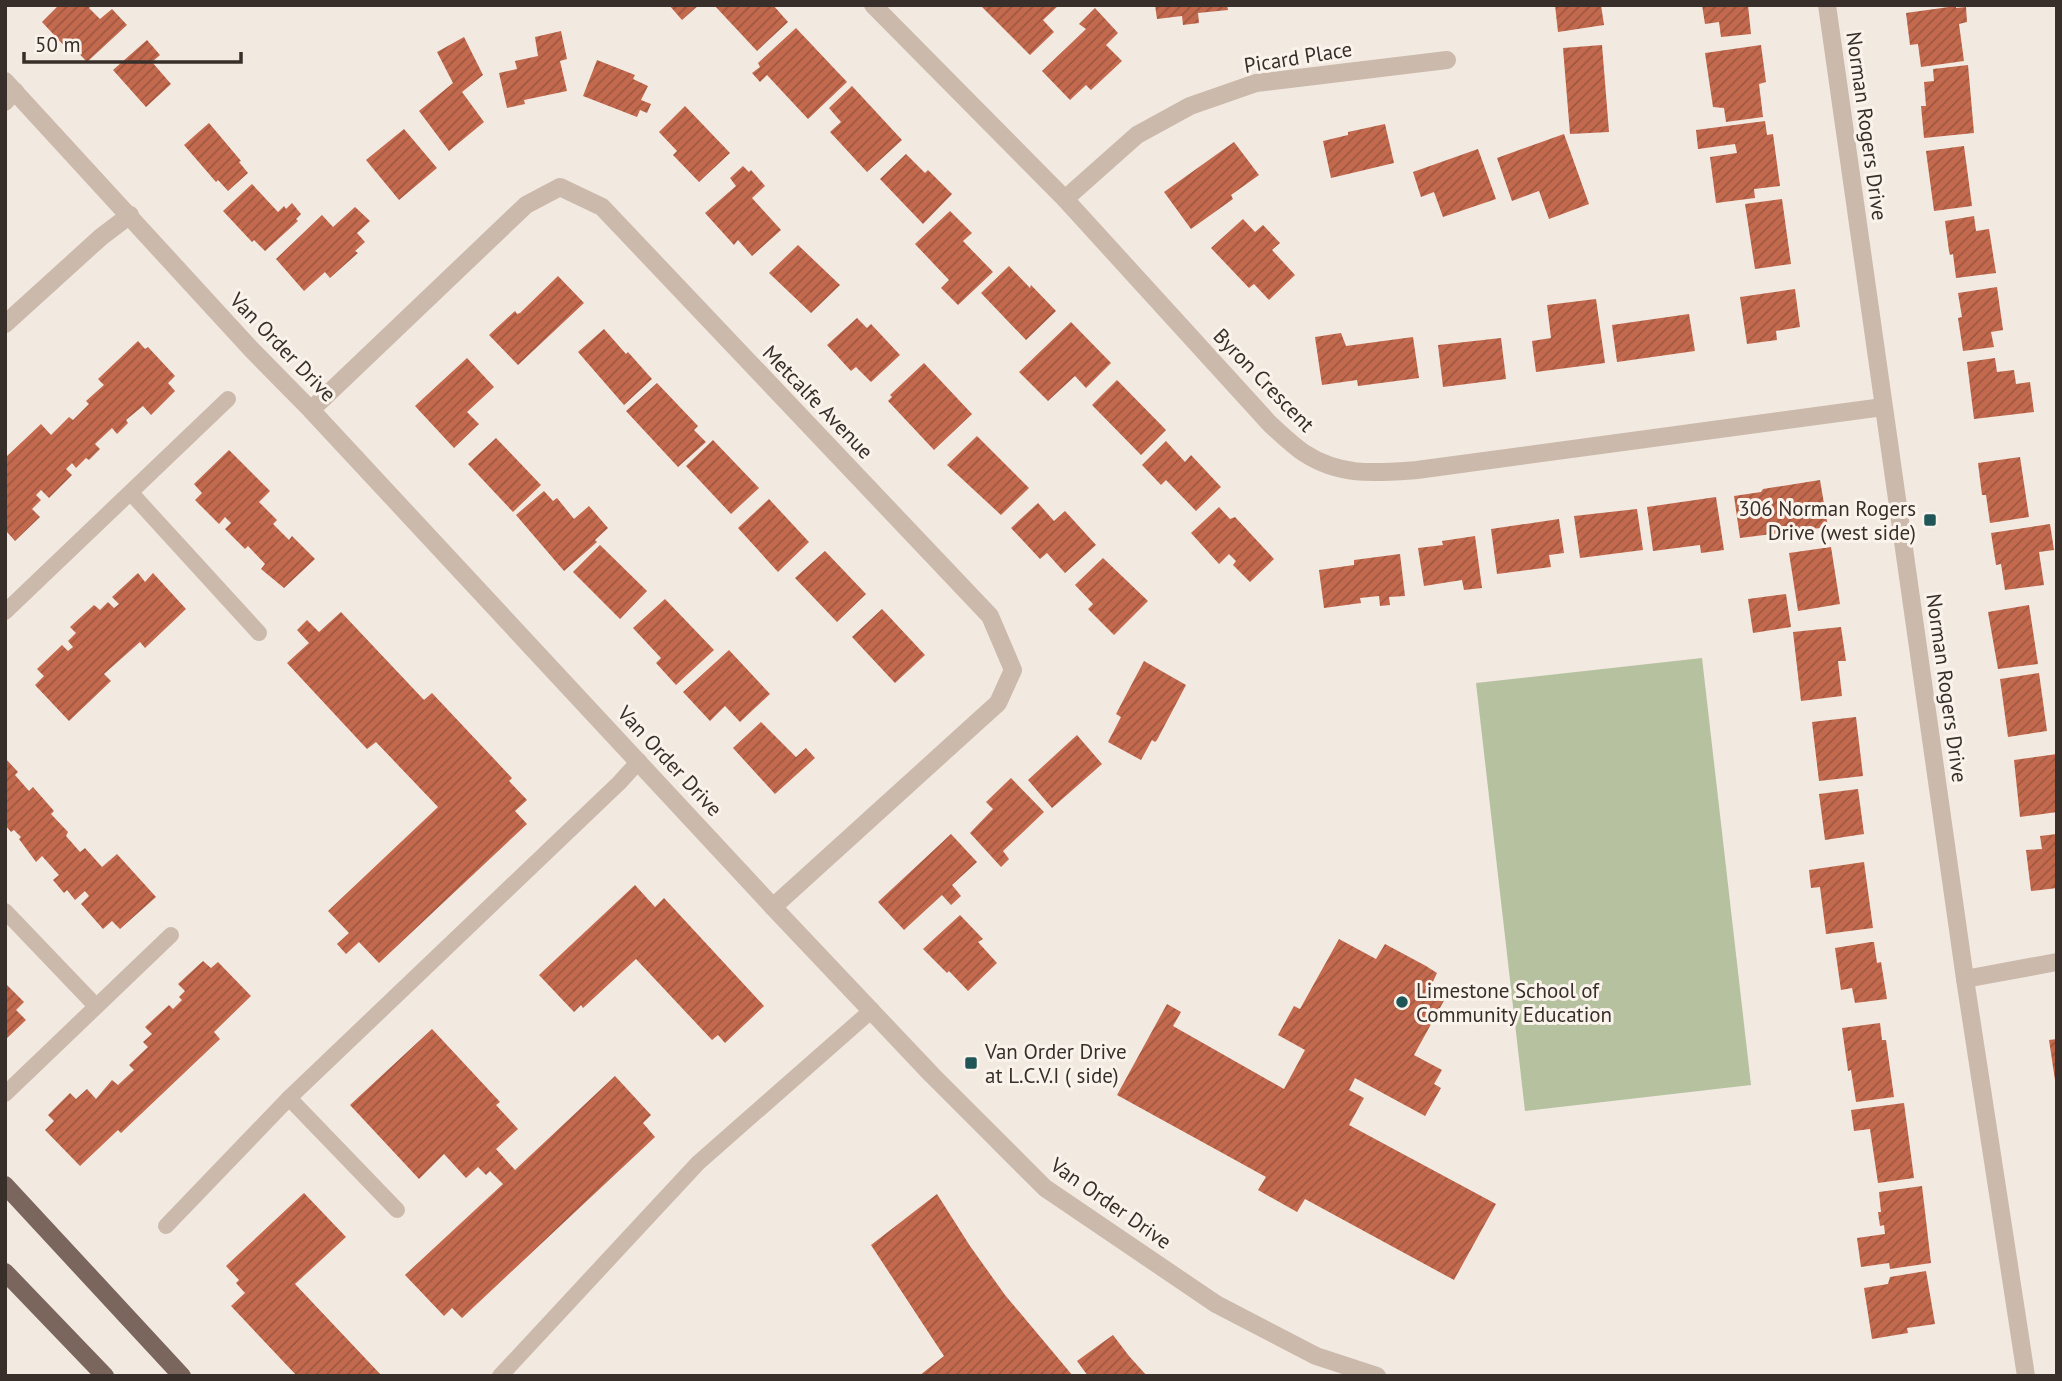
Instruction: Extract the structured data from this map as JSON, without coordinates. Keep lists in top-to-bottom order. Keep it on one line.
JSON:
{"streets":{"street":["Picard Place","Norman Rogers Drive","Van Order Drive","Byron Crescent","Metcalfe Avenue"]},"crossings":[["Picard Place","Byron Crescent"],["Norman Rogers Drive","Byron Crescent"],["Van Order Drive","Metcalfe Avenue"]],"places":{"transit":["306 Norman Rogers Drive (west side)","Van Order Drive at L.C.V.I ( side)"],"other":["Limestone School of Community Education"]},"scale_bar":"50 m"}
